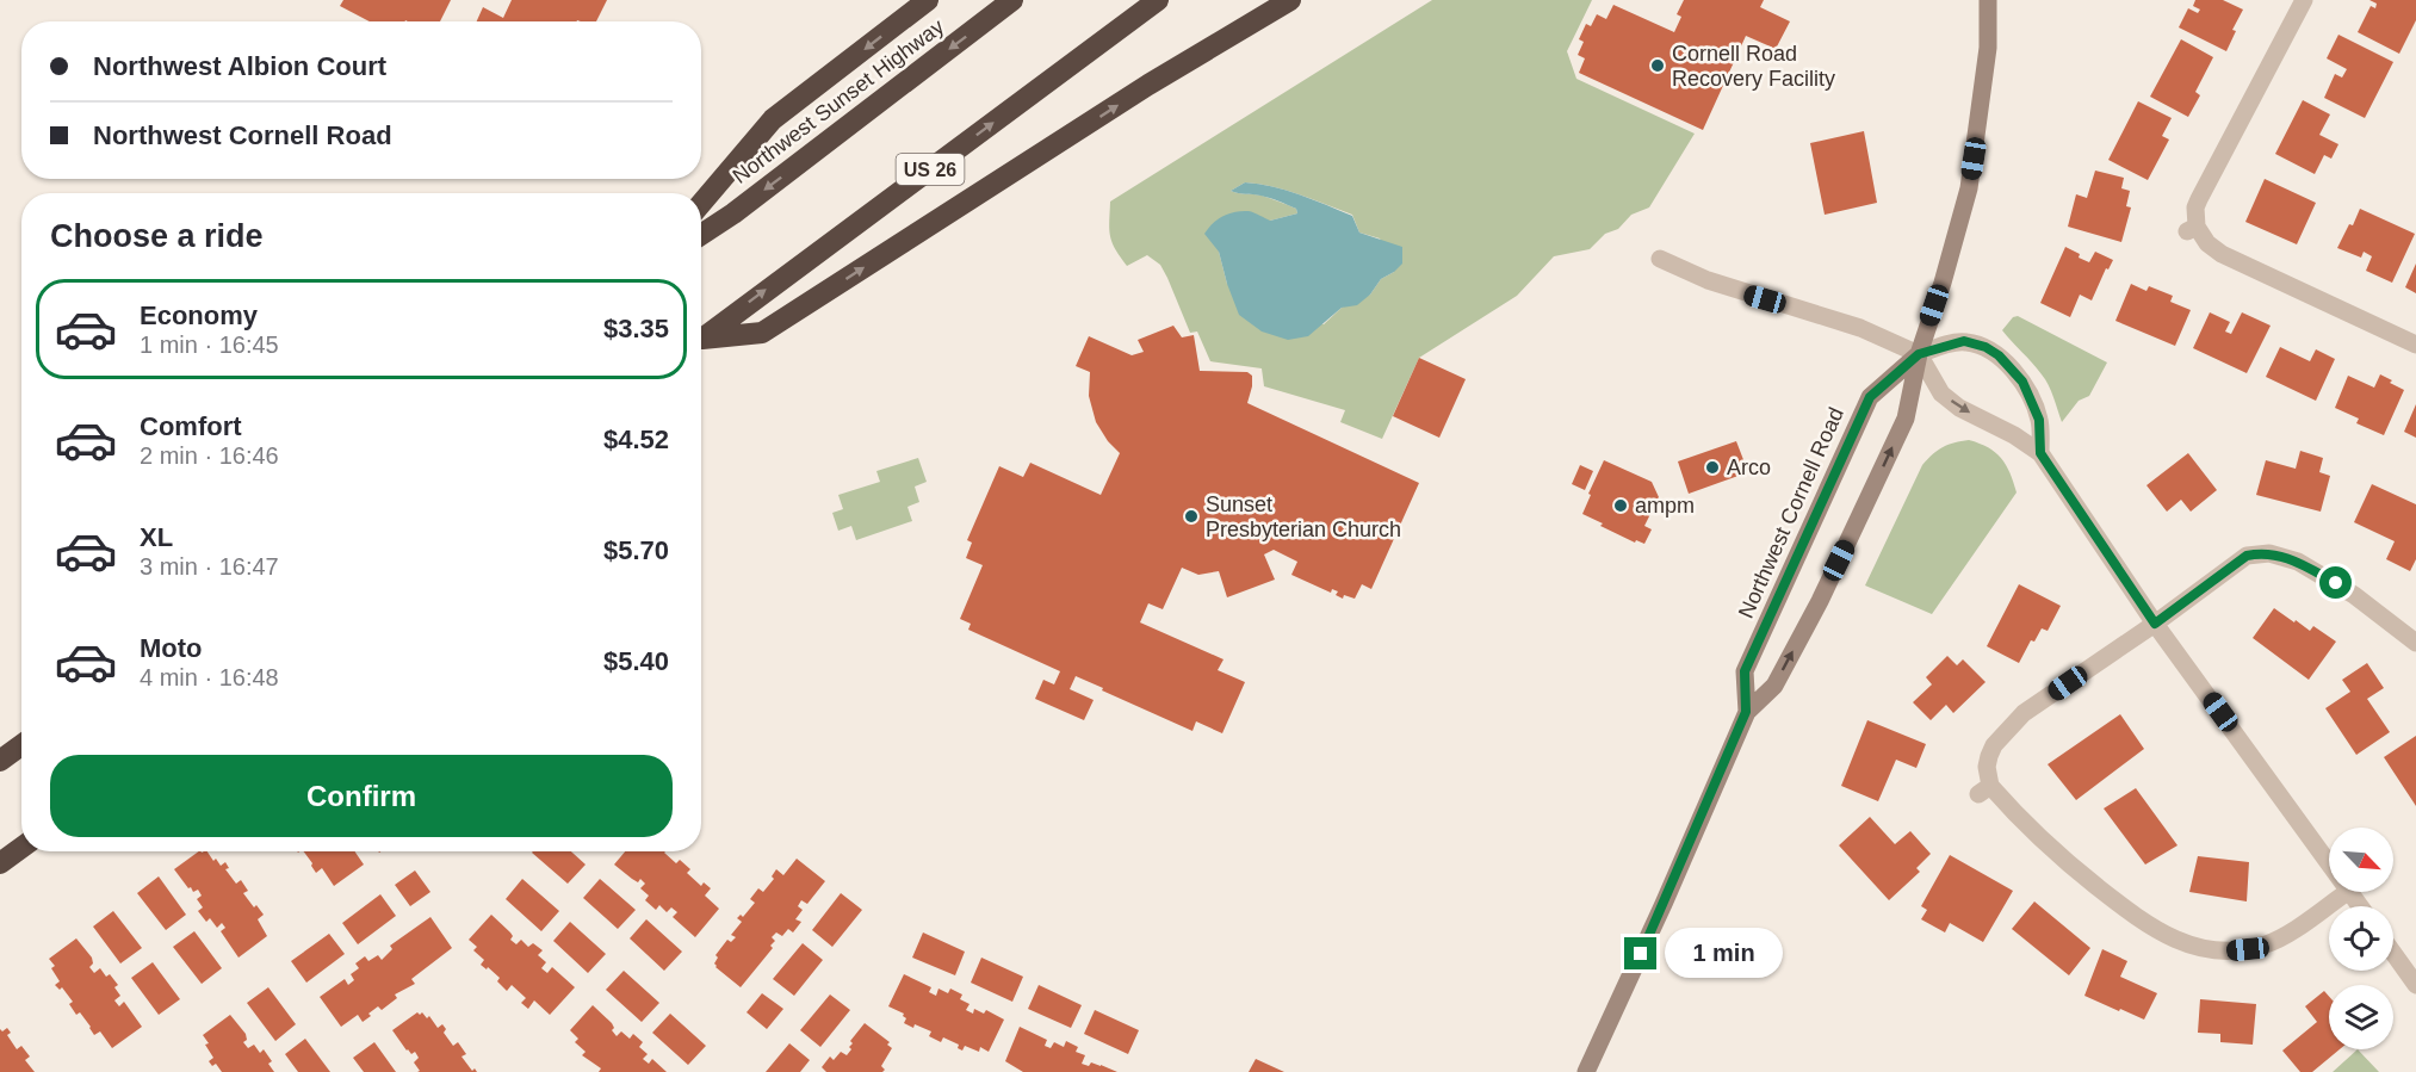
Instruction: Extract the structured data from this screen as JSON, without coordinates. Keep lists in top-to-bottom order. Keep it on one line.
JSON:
{"streets":{"highway":["Northwest Sunset Highway","US 26"],"main road":["Northwest Cornell Road"]},"places":["Cornell Road Recovery Facility","Arco","ampm","Sunset Presbyterian Church"],"north":"bottom right","page":{"banner":["Northwest Albion Court","Northwest Cornell Road"],"heading":"Choose a ride","list":[{"name":"Economy","note":"1 min · 16:45","value":"$3.35"},{"name":"Comfort","note":"2 min · 16:46","value":"$4.52"},{"name":"XL","note":"3 min · 16:47","value":"$5.70"},{"name":"Moto","note":"4 min · 16:48","value":"$5.40"}],"buttons":"Confirm","bubble":"1 min"}}
